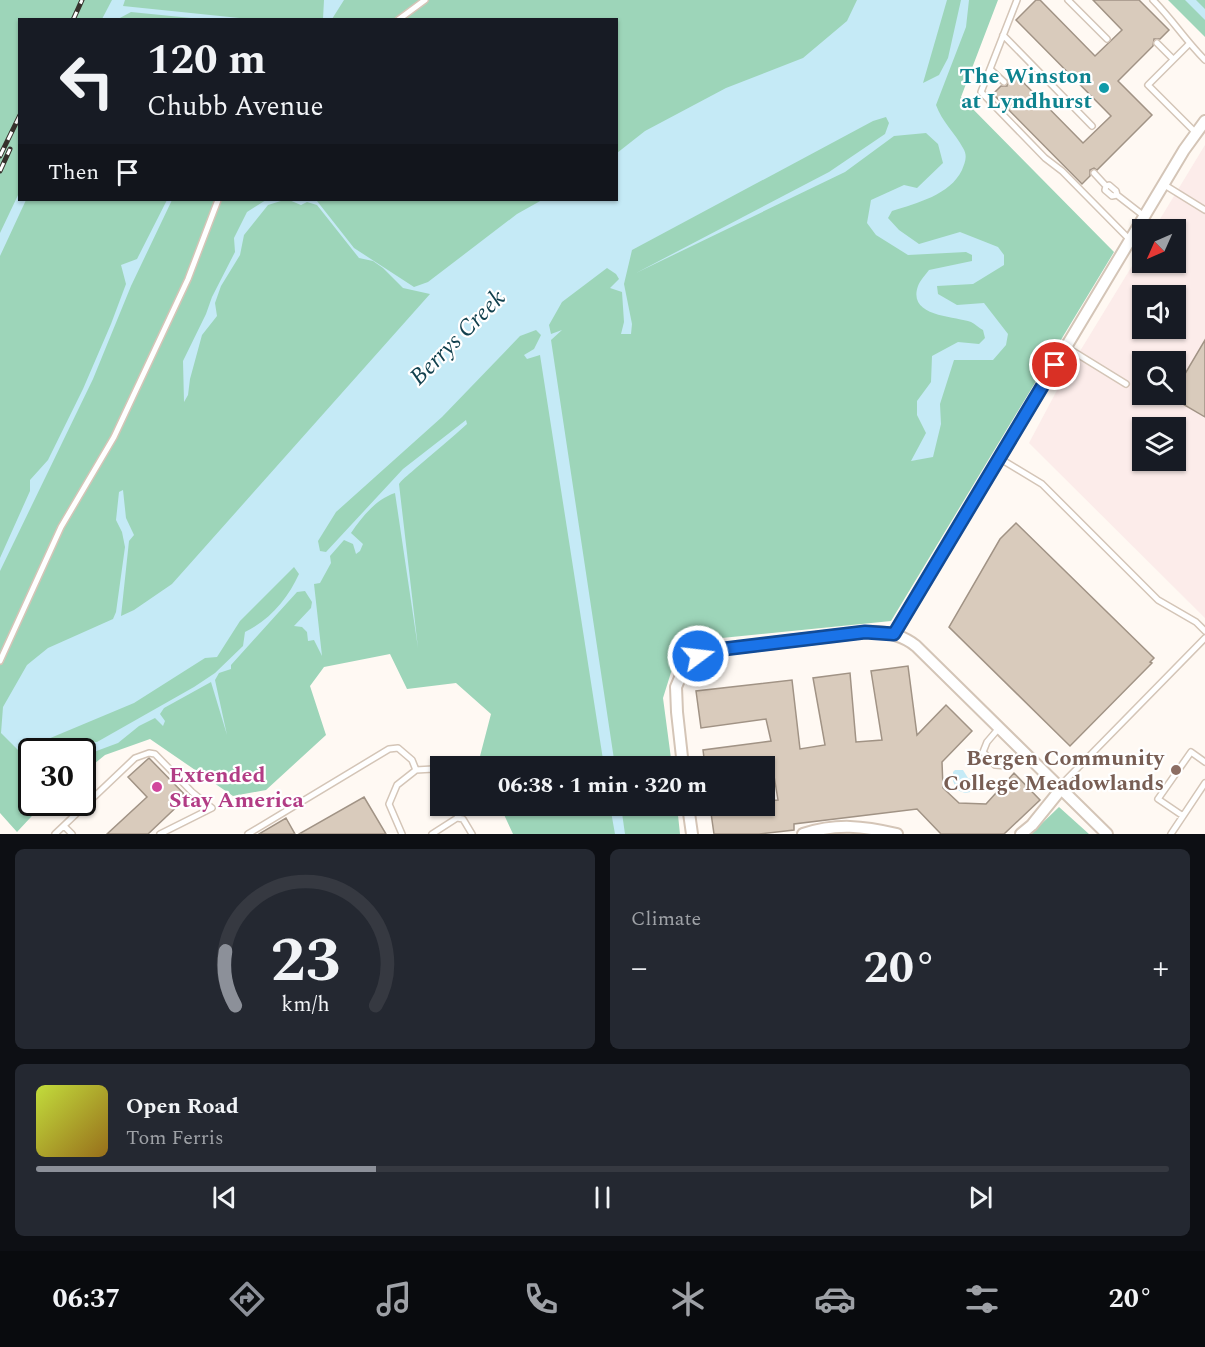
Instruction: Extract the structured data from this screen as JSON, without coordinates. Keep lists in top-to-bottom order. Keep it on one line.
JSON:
{"water":["Berrys Creek"],"places":["The Winston at Lyndhurst","Bergen Community College Meadowlands","Extended Stay America"],"north":"bottom left","page":{"turn":["120 m","Chubb Avenue"],"then":"Then","limit":"30","trip":"06:38 · 1 min · 320 m","tile":"Climate","heat":["−","20°","+"],"song":["Open Road","Tom Ferris"],"tabs":["06:37","20°"],"gauge":["23","km/h"]}}
